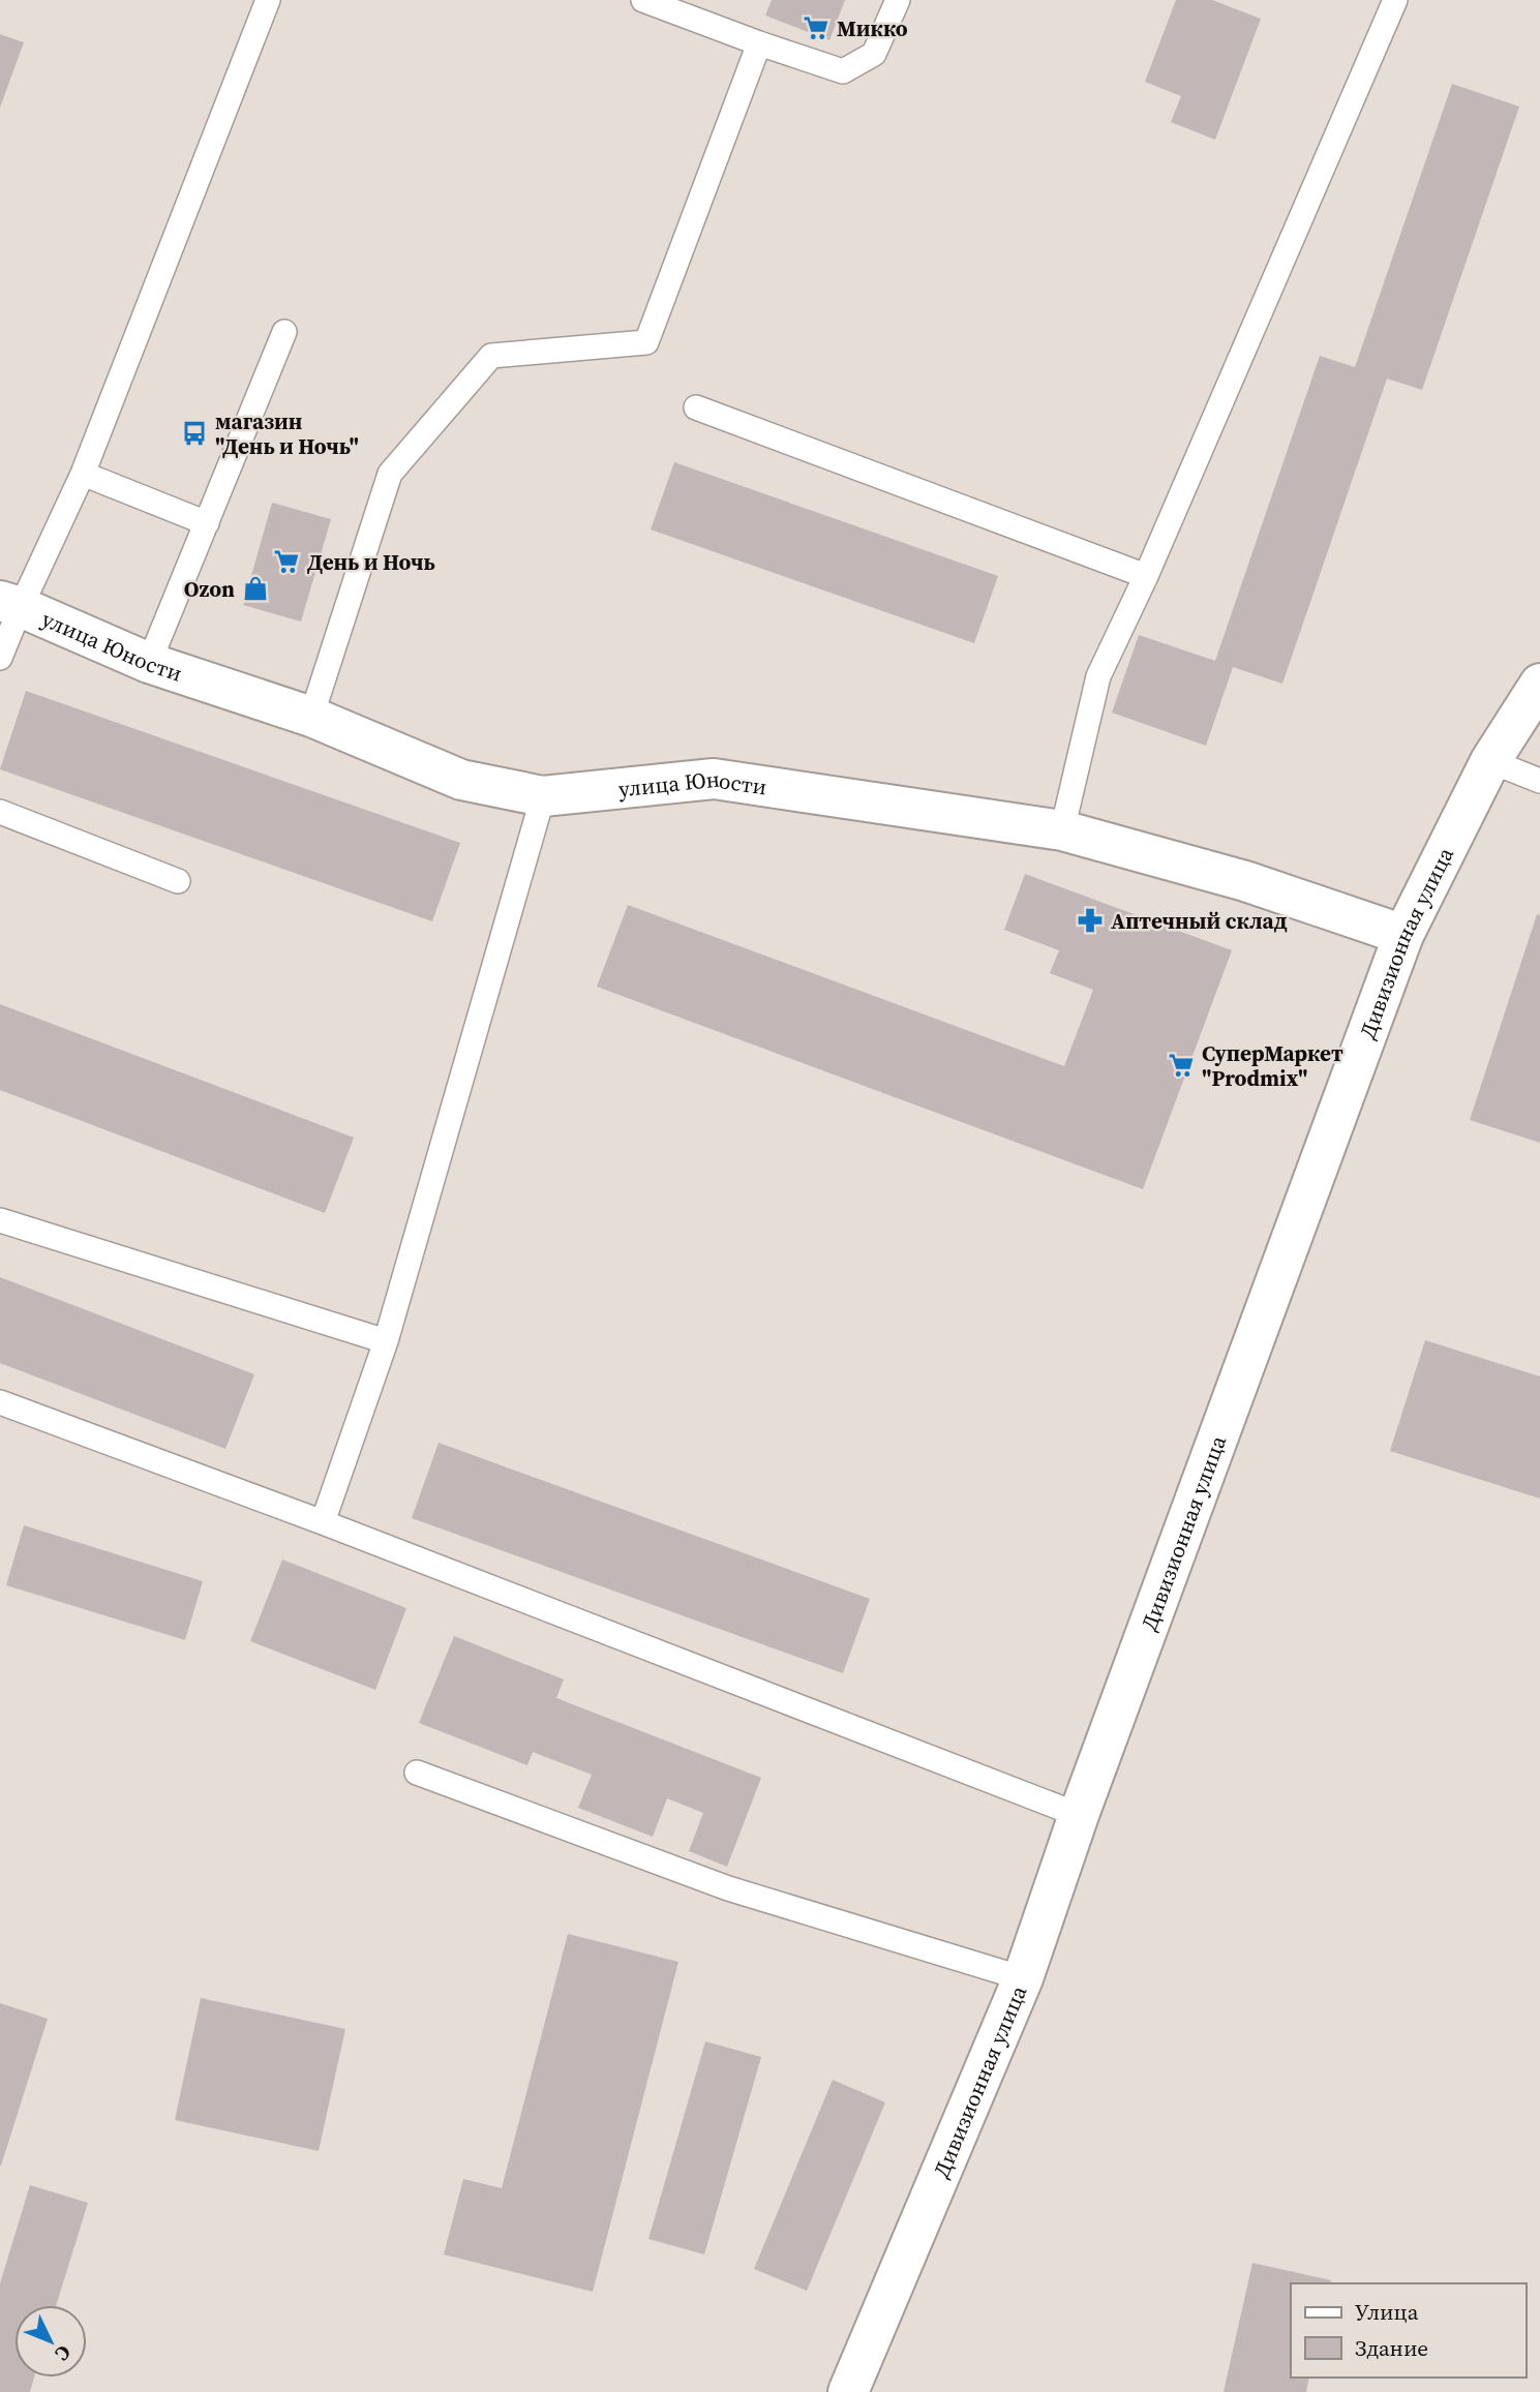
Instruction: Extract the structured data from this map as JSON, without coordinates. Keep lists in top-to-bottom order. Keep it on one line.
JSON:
{"streets":{"street":["улица Юности","Дивизионная улица"]},"crossings":[["улица Юности","Дивизионная улица"]],"places":{"supermarket":["Микко","День и Ночь","СуперМаркет \"Prodmix\""],"bus stop":["магазин \"День и Ночь\""],"shop":["Ozon"],"pharmacy":["Аптечный склад"]},"legend":["Улица","Здание"],"north":"bottom right"}
